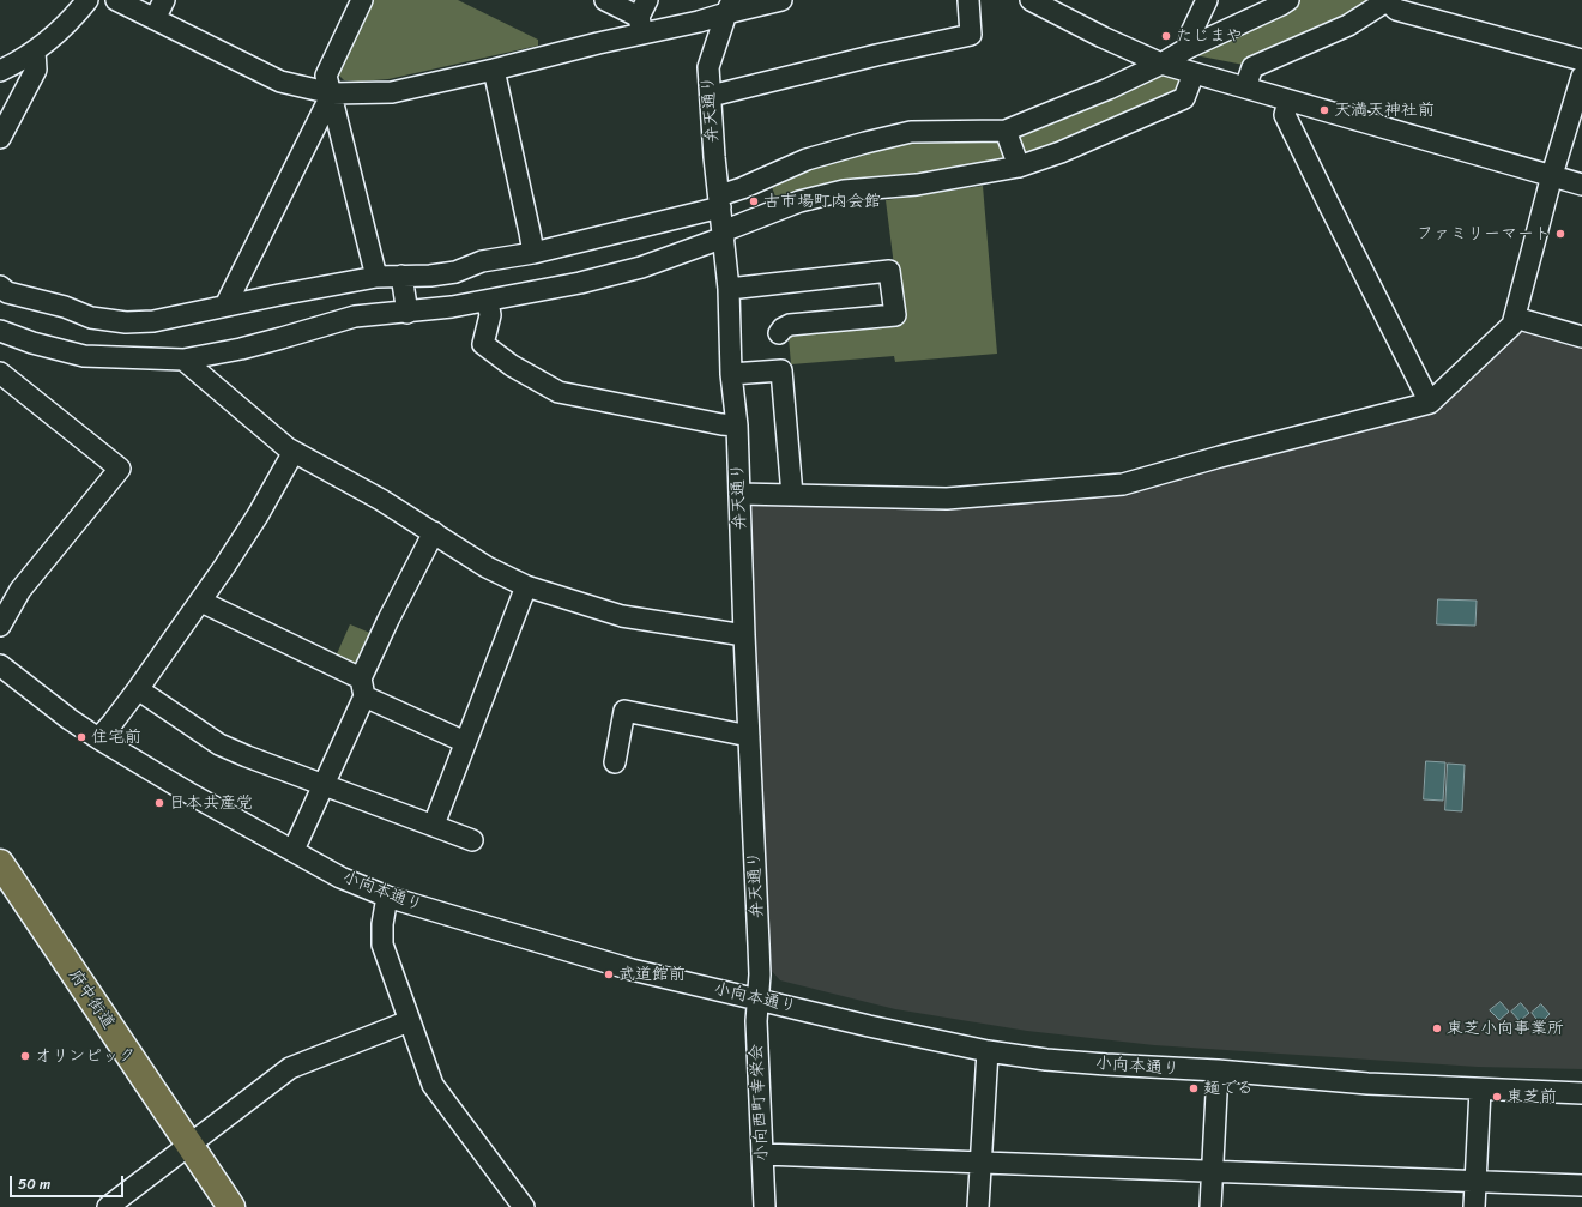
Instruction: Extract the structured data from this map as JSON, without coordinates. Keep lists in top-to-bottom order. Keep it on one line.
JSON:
{"streets":{"highway":["府中街道"],"street":["弁天通り","小向本通り","小向西町幸栄会"]},"crossings":[["弁天通り","小向本通り"],["弁天通り","小向西町幸栄会"],["小向本通り","小向西町幸栄会"]],"places":["たじまや","天満天神社前","古市場町内会館","ファミリーマート","住宅前","日本共産党","武道館前","東芝小向事業所","オリンピック","麺でる","東芝前"],"scale_bar":"50 m"}
